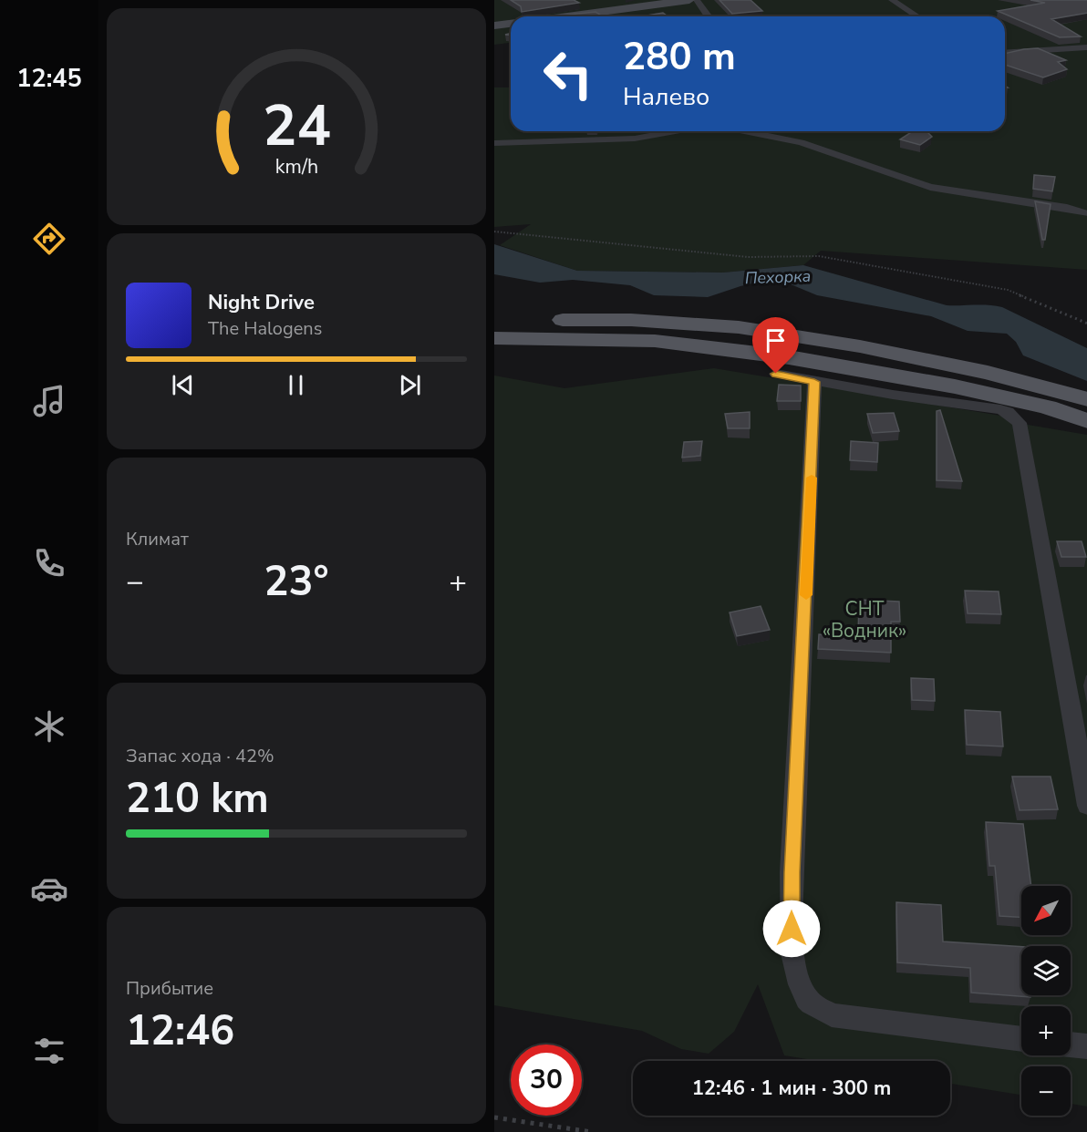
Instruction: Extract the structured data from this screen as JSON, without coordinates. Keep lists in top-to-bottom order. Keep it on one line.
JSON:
{"water":["Пехорка"],"parks":["СНТ «Водник»"],"north":"bottom left","page":{"tabs":"12:45","turn":["280 m","Налево"],"song":["Night Drive","The Halogens"],"tile":["Климат",["Запас хода · 42%","210 km"],["Прибытие","12:46"]],"heat":["−","23°","+"],"map_buttons":["+","−"],"limit":"30","trip":"12:46 · 1 мин · 300 m","gauge":["24","km/h"]}}
